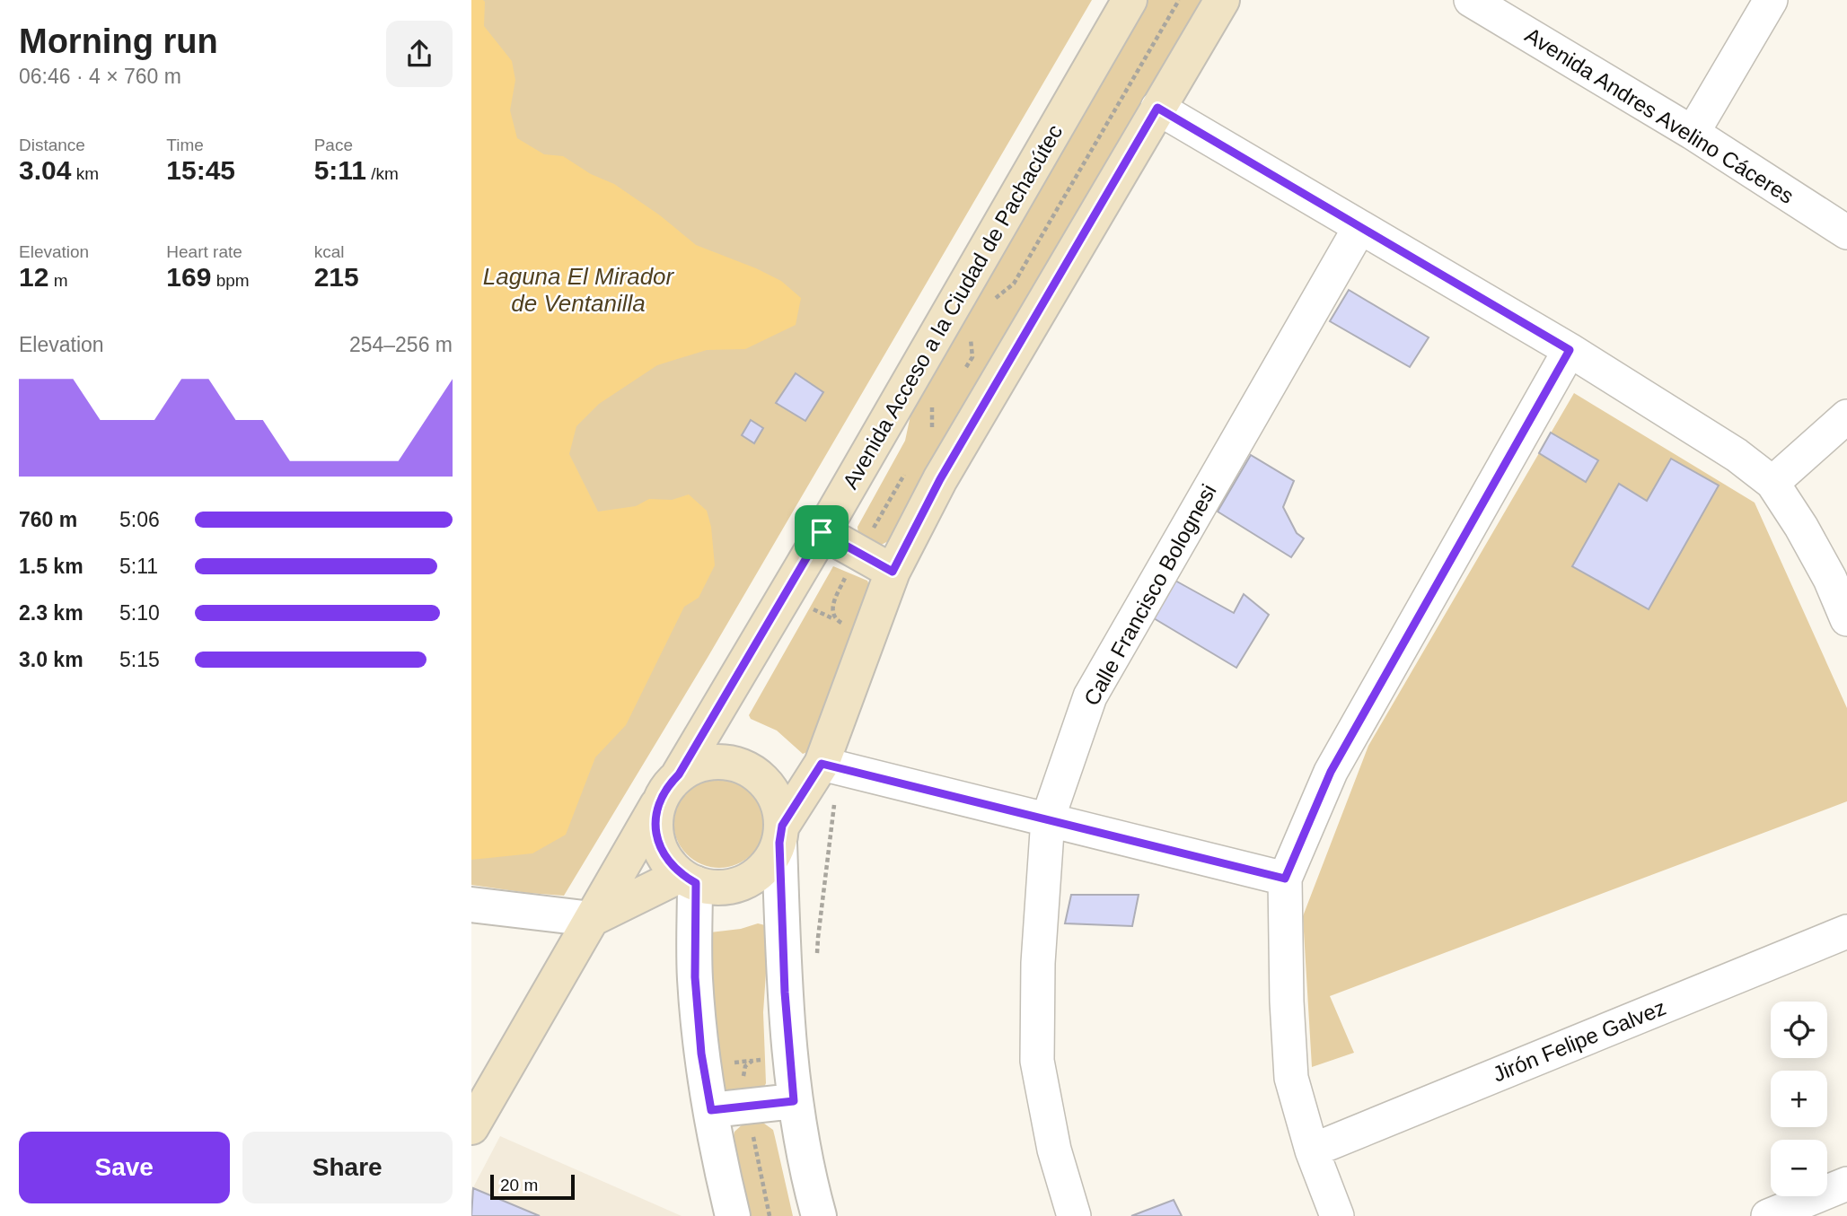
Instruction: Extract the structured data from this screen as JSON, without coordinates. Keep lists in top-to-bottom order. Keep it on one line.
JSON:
{"streets":{"main road":["Avenida Acceso a la Ciudad de Pachacútec"],"street":["Avenida Andres Avelino Cáceres","Calle Francisco Bolognesi","Jirón Felipe Galvez"]},"water":["Laguna El Mirador de Ventanilla"],"scale_bar":"20 m","page":{"heading":["Morning run","06:46 · 4 × 760 m"],"stats":[["Distance","3.04 km"],["Time","15:45"],["Pace","5:11 /km"],["Elevation","12 m"],["Heart rate","169 bpm"],["kcal","215"]],"chart":["Elevation","254–256 m"],"list":[{"name":"760 m","note":"5:06"},{"name":"1.5 km","note":"5:11"},{"name":"2.3 km","note":"5:10"},{"name":"3.0 km","note":"5:15"}],"map_buttons":["+","−"],"buttons":["Save","Share"],"scale":"20 m"}}
